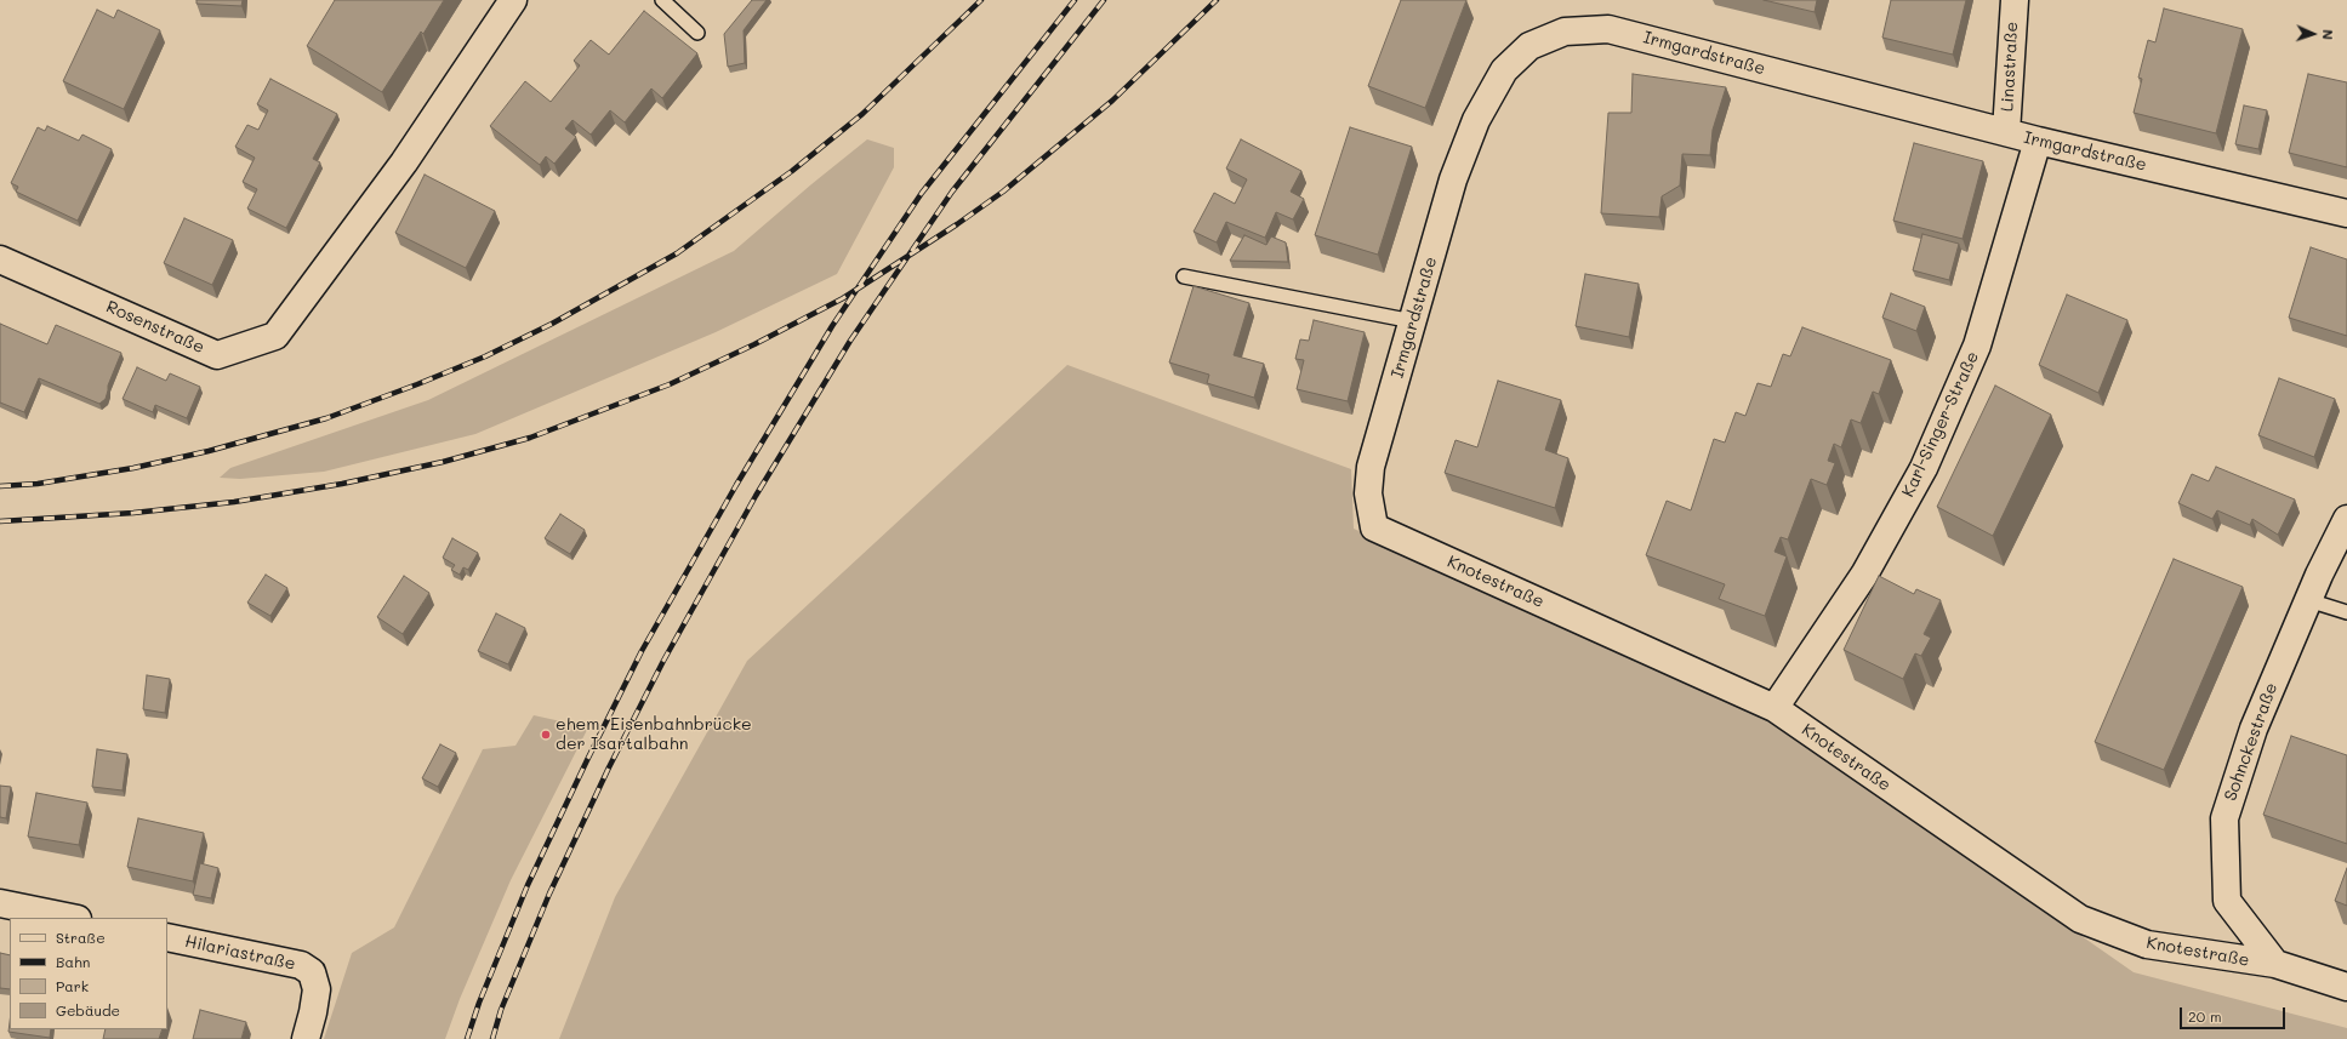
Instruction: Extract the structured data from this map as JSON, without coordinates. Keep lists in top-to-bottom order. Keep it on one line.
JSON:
{"streets":{"street":["Irmgardstraße","Linastraße","Rosenstraße","Karl-Singer-Straße","Knotestraße","Sohnckestraße","Hilariastraße"]},"crossings":[["Irmgardstraße","Linastraße"],["Irmgardstraße","Karl-Singer-Straße"],["Irmgardstraße","Knotestraße"],["Karl-Singer-Straße","Knotestraße"],["Knotestraße","Sohnckestraße"]],"places":["ehem. Eisenbahnbrücke der Isartalbahn"],"legend":["Straße","Bahn","Park","Gebäude"],"scale_bar":"20 m","north":"right"}
